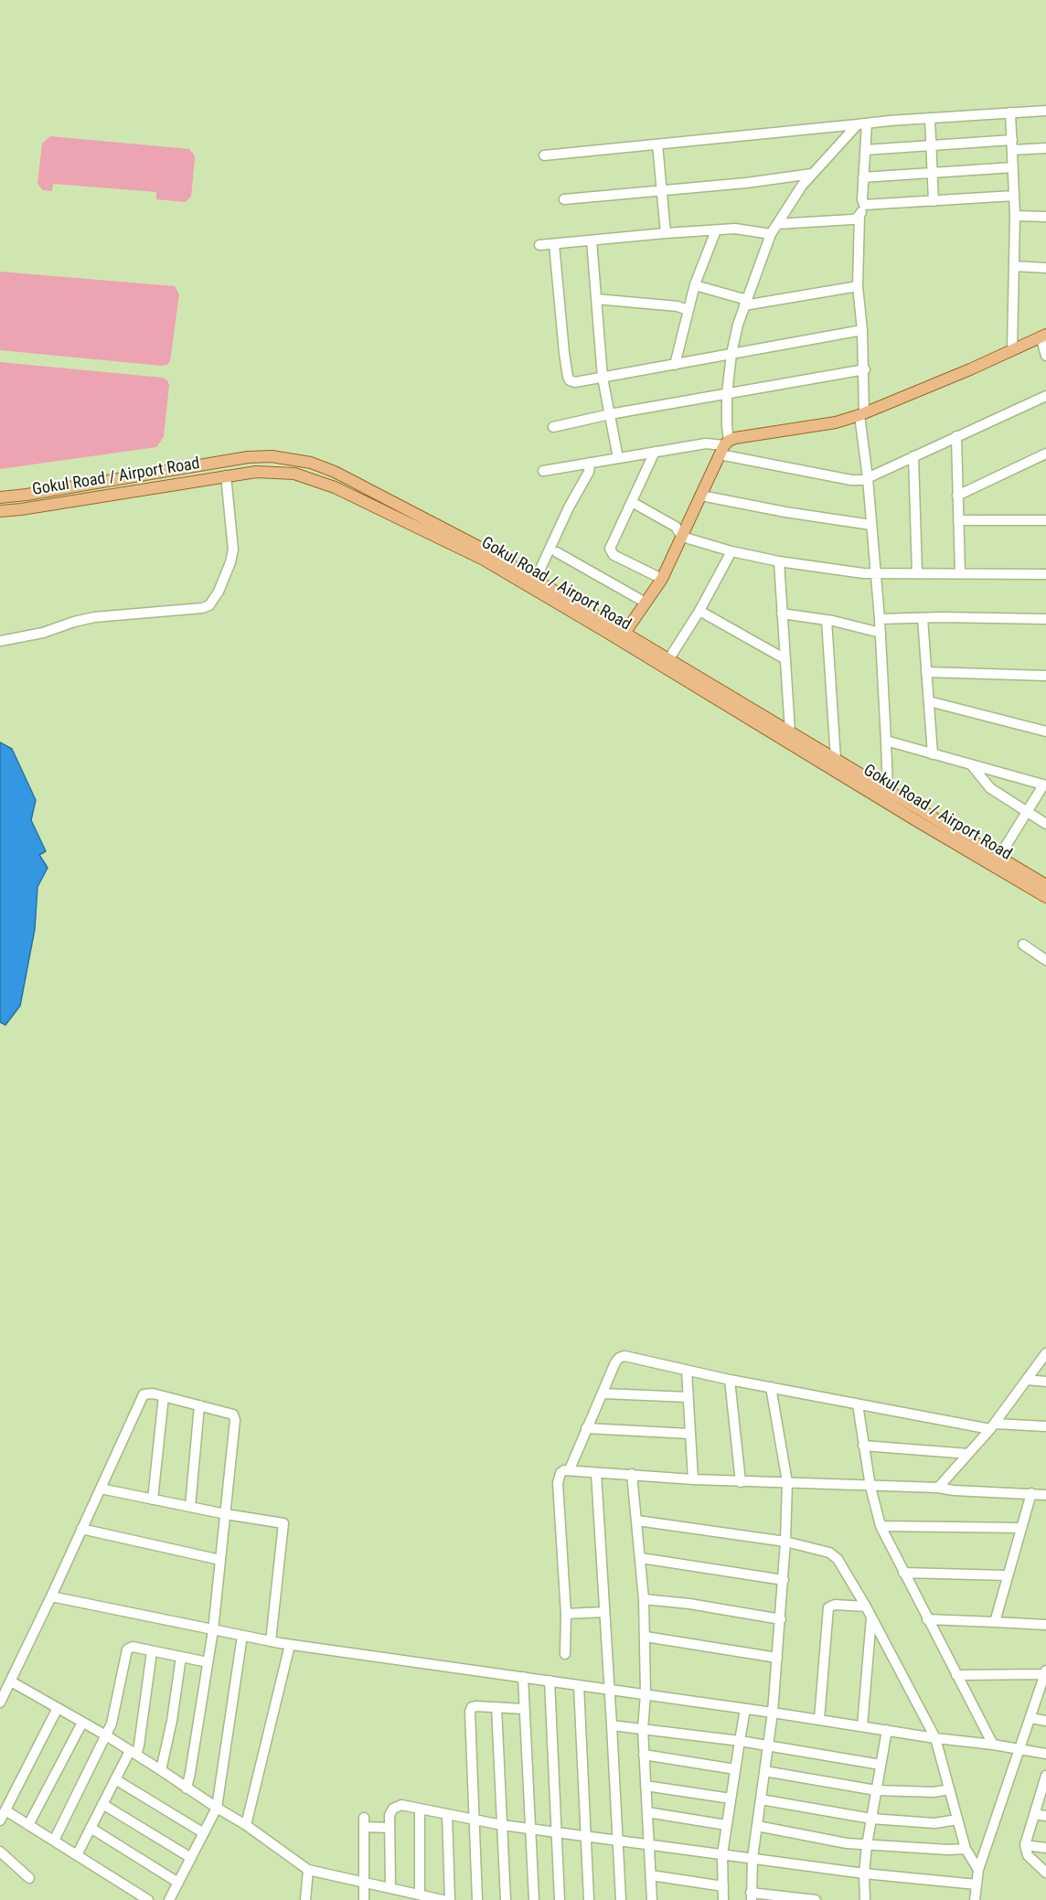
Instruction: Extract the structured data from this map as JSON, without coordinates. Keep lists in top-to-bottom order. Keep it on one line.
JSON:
{"streets":{"main road":["Gokul Road / Airport Road"]}}
